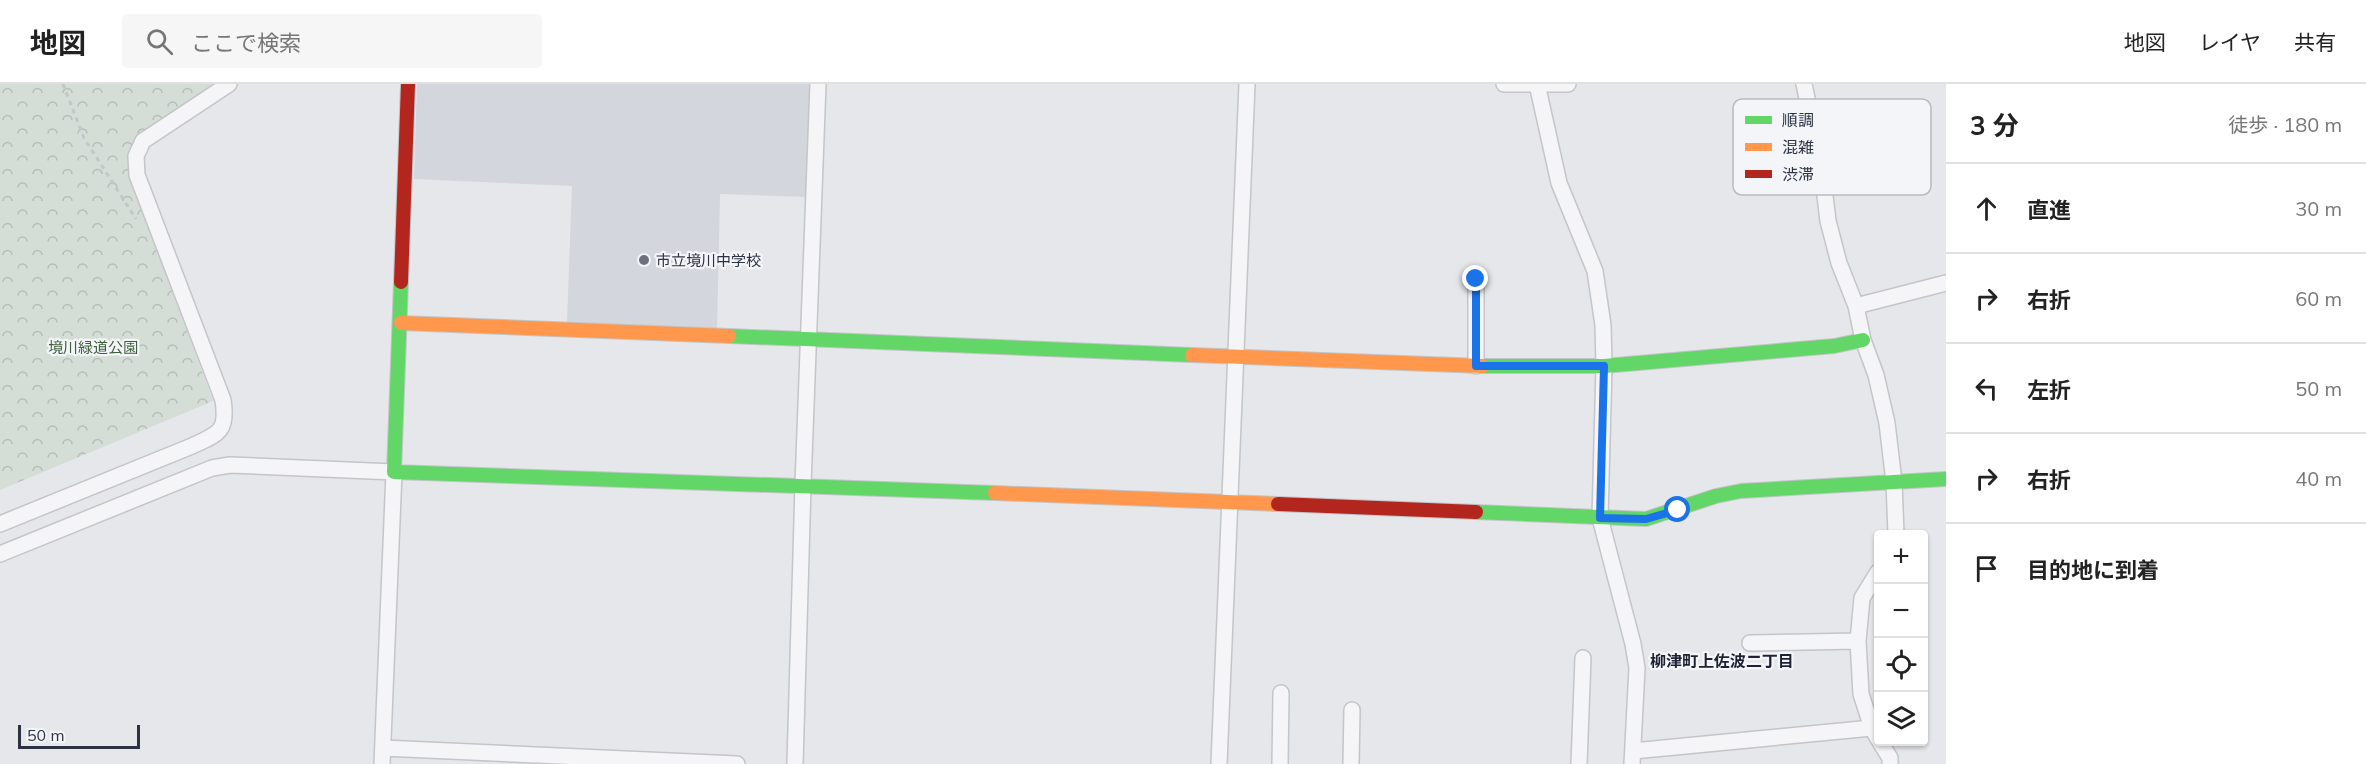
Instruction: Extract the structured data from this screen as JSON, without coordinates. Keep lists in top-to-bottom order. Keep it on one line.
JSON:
{"districts":["柳津町上佐波二丁目"],"parks":["境川緑道公園"],"places":["市立境川中学校"],"legend":["順調","混雑","渋滞"],"scale_bar":"50 m","page":{"header":"地図","search":"ここで検索","nav":["地図","レイヤ","共有"],"heading":["3 分","徒歩 · 180 m"],"list":[["直進","30 m"],["右折","60 m"],["左折","50 m"],["右折","40 m"],"目的地に到着"],"map_buttons":["+","−"],"scale":"50 m"}}
